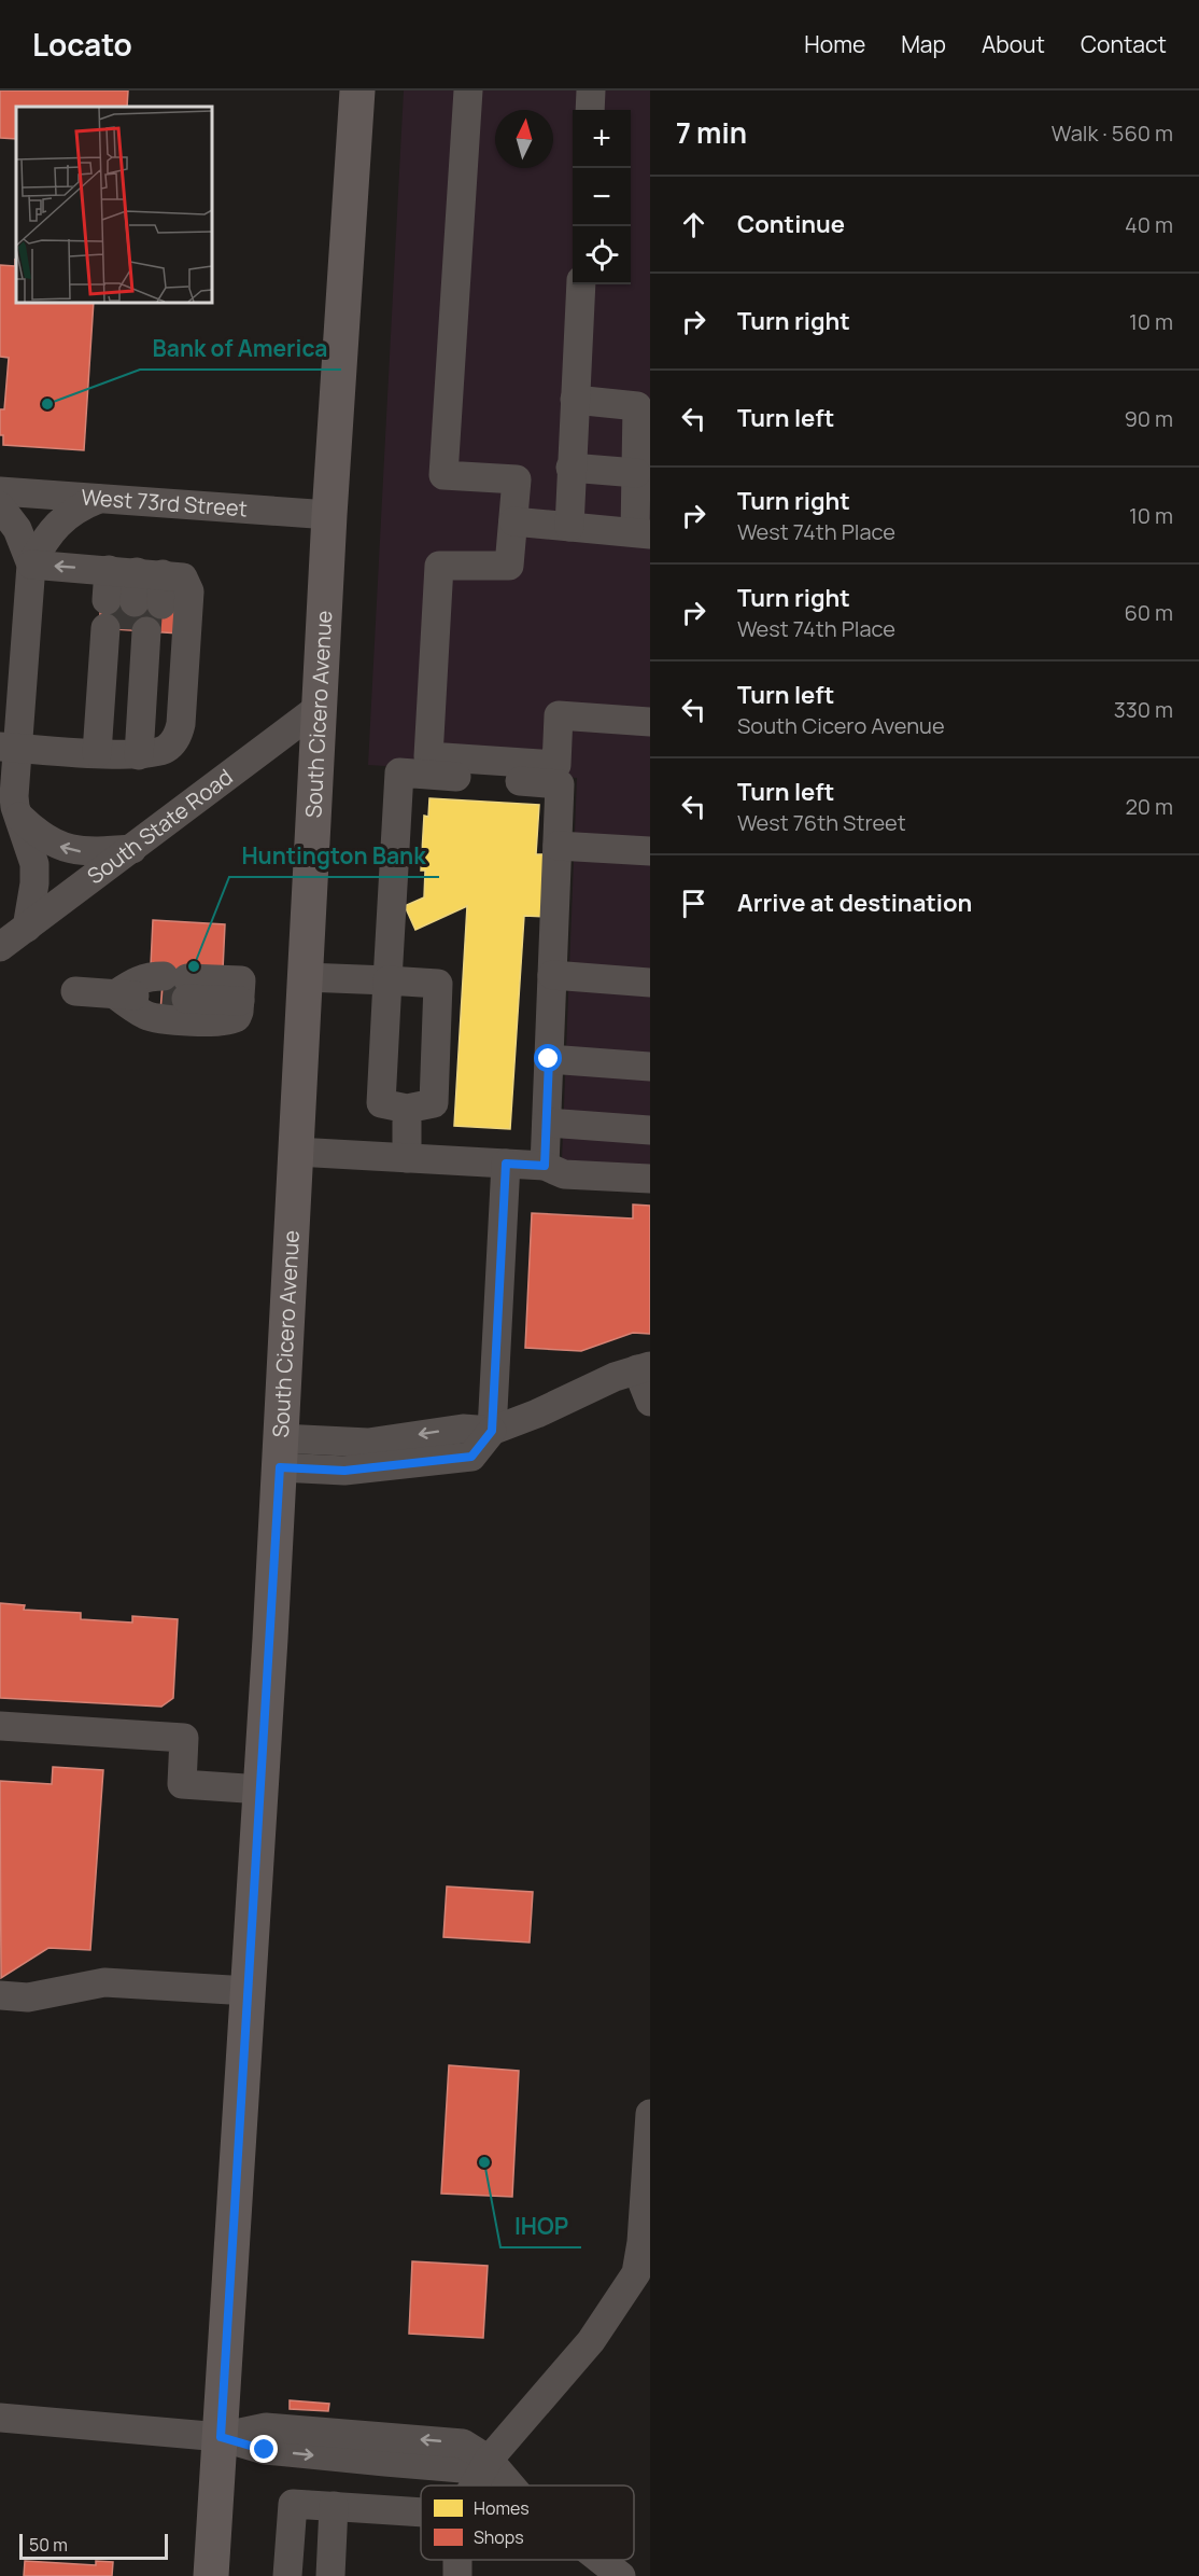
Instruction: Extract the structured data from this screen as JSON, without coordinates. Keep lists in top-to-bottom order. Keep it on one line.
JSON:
{"streets":{"main road":["South Cicero Avenue"],"street":["West 73rd Street","South State Road"]},"crossings":[["West 73rd Street","South Cicero Avenue"],["South Cicero Avenue","South State Road"]],"places":["Bank of America","Huntington Bank","IHOP"],"legend":["Homes","Shops"],"scale_bar":"50 m","north":"top","page":{"header":"Locato","nav":["Home","Map","About","Contact"],"heading":["7 min","Walk · 560 m"],"map_buttons":["+","−"],"list":[["Continue","40 m"],["Turn right","10 m"],["Turn left","90 m"],["Turn right","West 74th Place","10 m"],["Turn right","West 74th Place","60 m"],["Turn left","South Cicero Avenue","330 m"],["Turn left","West 76th Street","20 m"],"Arrive at destination"],"scale":"50 m"}}
